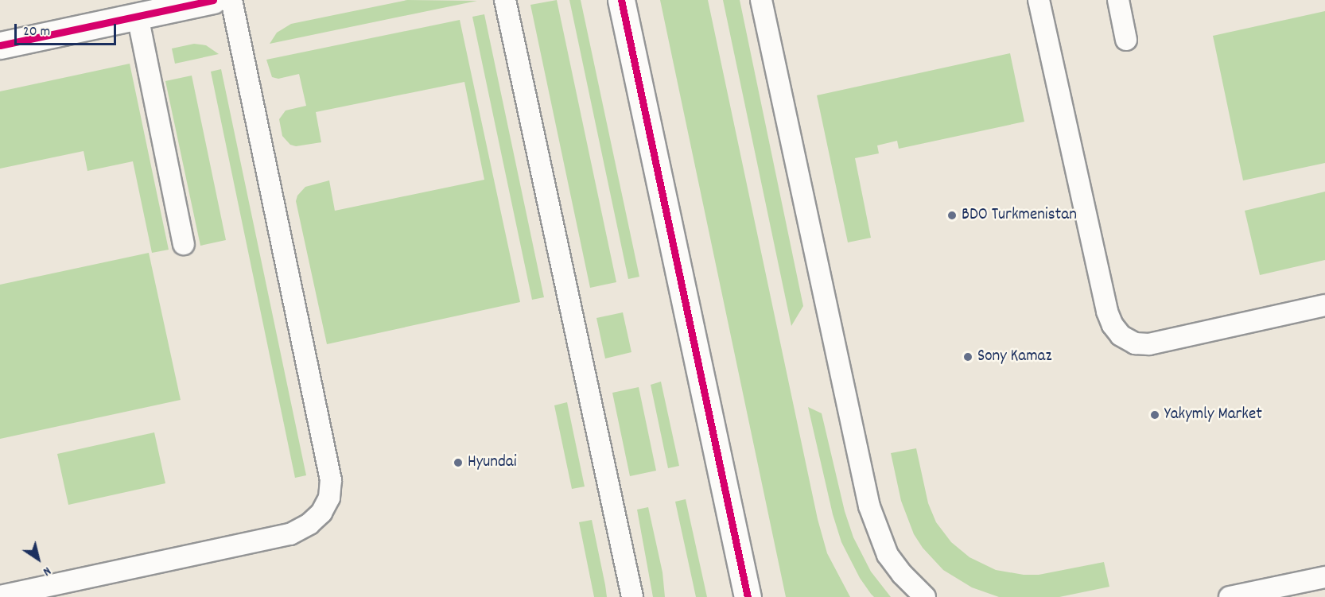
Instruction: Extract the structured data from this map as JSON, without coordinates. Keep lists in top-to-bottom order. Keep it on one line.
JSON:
{"places":["BDO Turkmenistan","Sony Kamaz","Yakymly Market","Hyundai"],"scale_bar":"20 m","north":"bottom right"}
